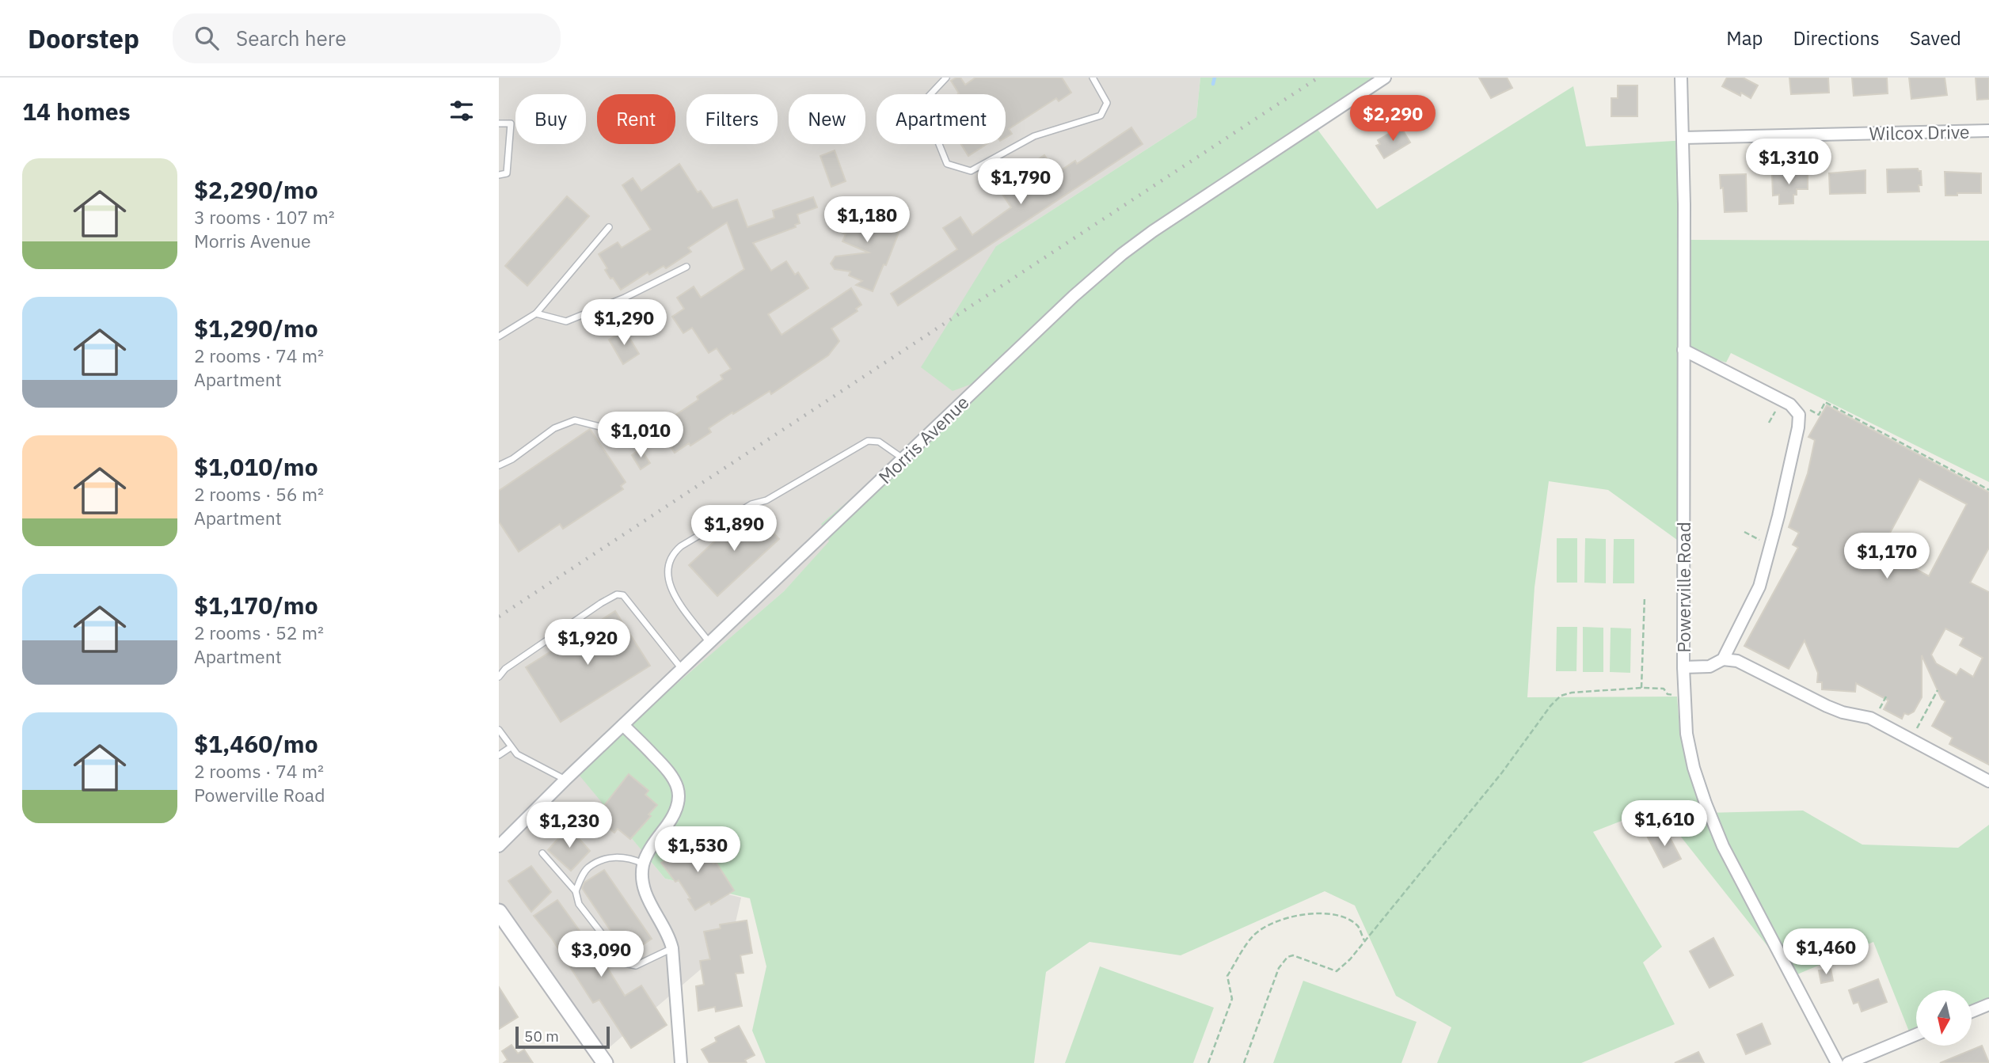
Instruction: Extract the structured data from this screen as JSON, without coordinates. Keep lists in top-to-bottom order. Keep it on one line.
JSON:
{"streets":{"street":["Wilcox Drive","Morris Avenue","Powerville Road"]},"crossings":[["Wilcox Drive","Powerville Road"]],"scale_bar":"50 m","north":"bottom","page":{"header":"Doorstep","search":"Search here","nav":["Map","Directions","Saved"],"heading":"14 homes","chip":["Buy","Rent","Filters","New","Apartment"],"price":["$2,290","$1,310","$1,790","$1,180","$1,290","$1,010","$1,890","$1,170","$1,920","$1,610","$1,230","$1,530","$1,460","$3,090"],"list":[{"name":"$2,290/mo","note":"3 rooms · 107 m² · Morris Avenue"},{"name":"$1,290/mo","note":"2 rooms · 74 m² · Apartment"},{"name":"$1,010/mo","note":"2 rooms · 56 m² · Apartment"},{"name":"$1,170/mo","note":"2 rooms · 52 m² · Apartment"},{"name":"$1,460/mo","note":"2 rooms · 74 m² · Powerville Road"}],"scale":"50 m"}}
